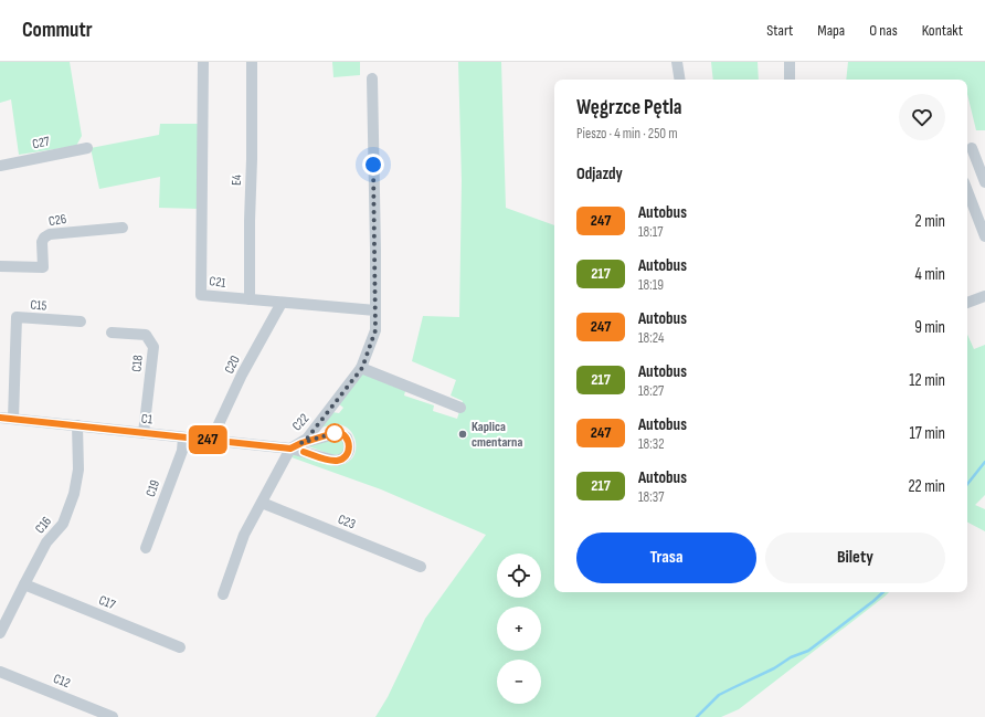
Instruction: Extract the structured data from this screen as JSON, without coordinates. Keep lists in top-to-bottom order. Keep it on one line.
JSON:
{"streets":{"street":["C27","E4","C26","C21","C15","C18","C20","C1","C22","C19","C23","C16","C17","C12"]},"crossings":[["E4","C21"],["C21","C20"],["C15","C1"],["C18","C1"],["C20","C1"],["C1","C22"],["C1","C19"],["C1","C16"],["C22","C23"],["C16","C17"]],"places":["Kaplica cmentarna"],"lines":["bus line 247"],"page":{"header":"Commutr","nav":["Start","Mapa","O nas","Kontakt"],"on_map":"247","heading":[["Węgrzce Pętla","Pieszo · 4 min · 250 m"],"Odjazdy"],"list":[{"mark":"247","name":"Autobus","note":"18:17","value":"2 min"},{"mark":"217","name":"Autobus","note":"18:19","value":"4 min"},{"mark":"247","name":"Autobus","note":"18:24","value":"9 min"},{"mark":"217","name":"Autobus","note":"18:27","value":"12 min"},{"mark":"247","name":"Autobus","note":"18:32","value":"17 min"},{"mark":"217","name":"Autobus","note":"18:37","value":"22 min"}],"buttons":["Trasa","Bilety"],"map_buttons":["+","−"]}}
